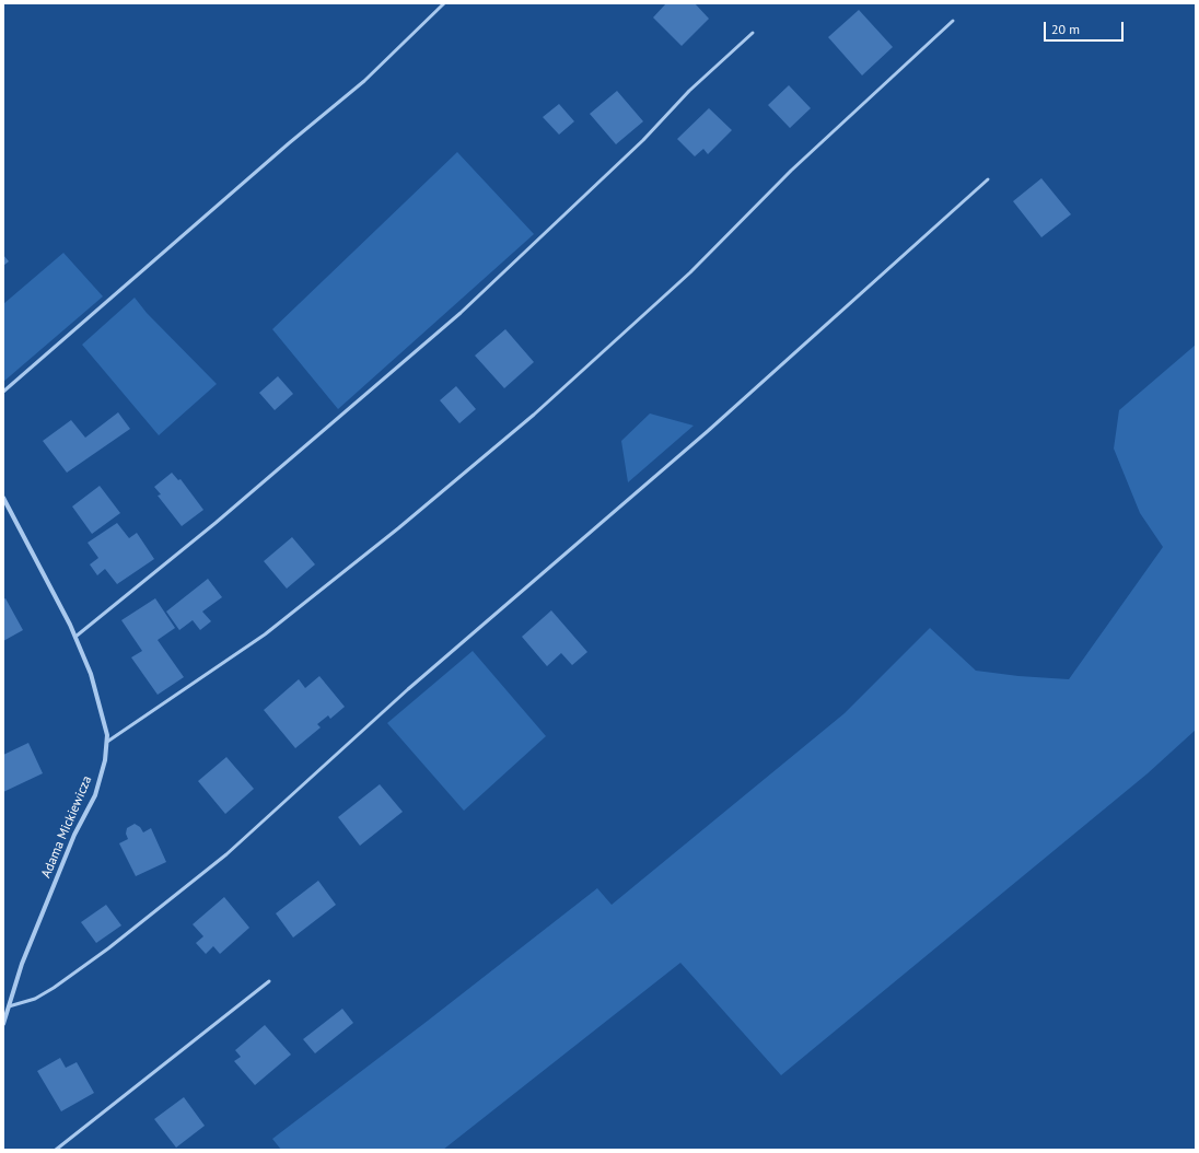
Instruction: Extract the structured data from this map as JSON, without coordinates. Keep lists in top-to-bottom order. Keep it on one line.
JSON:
{"streets":{"street":["Adama Mickiewicza"]},"scale_bar":"20 m"}
